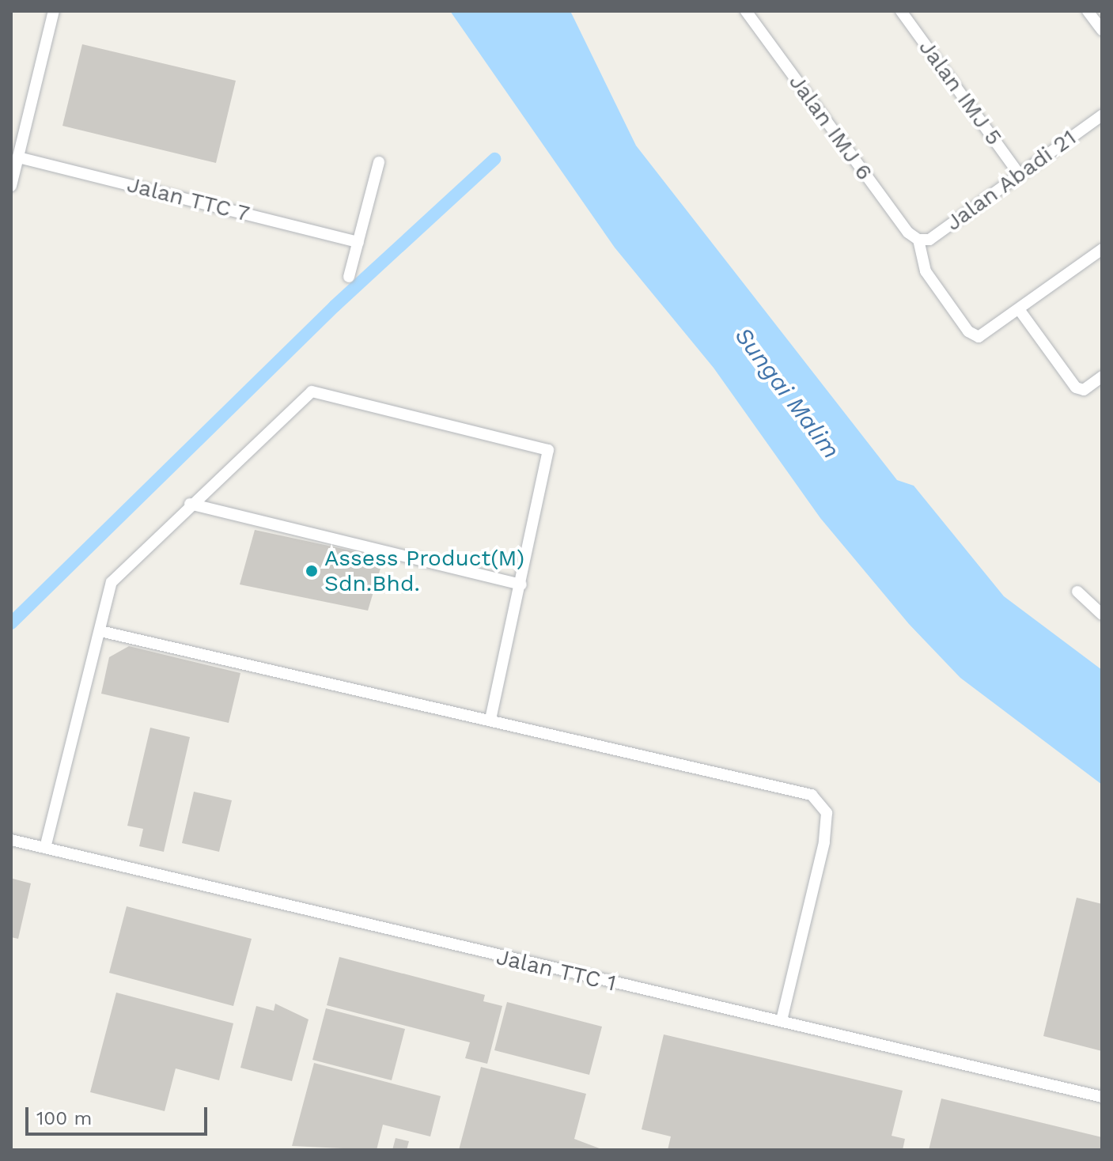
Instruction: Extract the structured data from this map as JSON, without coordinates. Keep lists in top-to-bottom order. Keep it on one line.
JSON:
{"streets":{"street":["Jalan IMJ 5","Jalan IMJ 6","Jalan Abadi 21","Jalan TTC 7","Jalan TTC 1"]},"crossings":[["Jalan IMJ 5","Jalan Abadi 21"],["Jalan IMJ 6","Jalan Abadi 21"]],"water":["Sungai Malim"],"places":["Assess Product(M) Sdn.Bhd."],"scale_bar":"100 m"}
